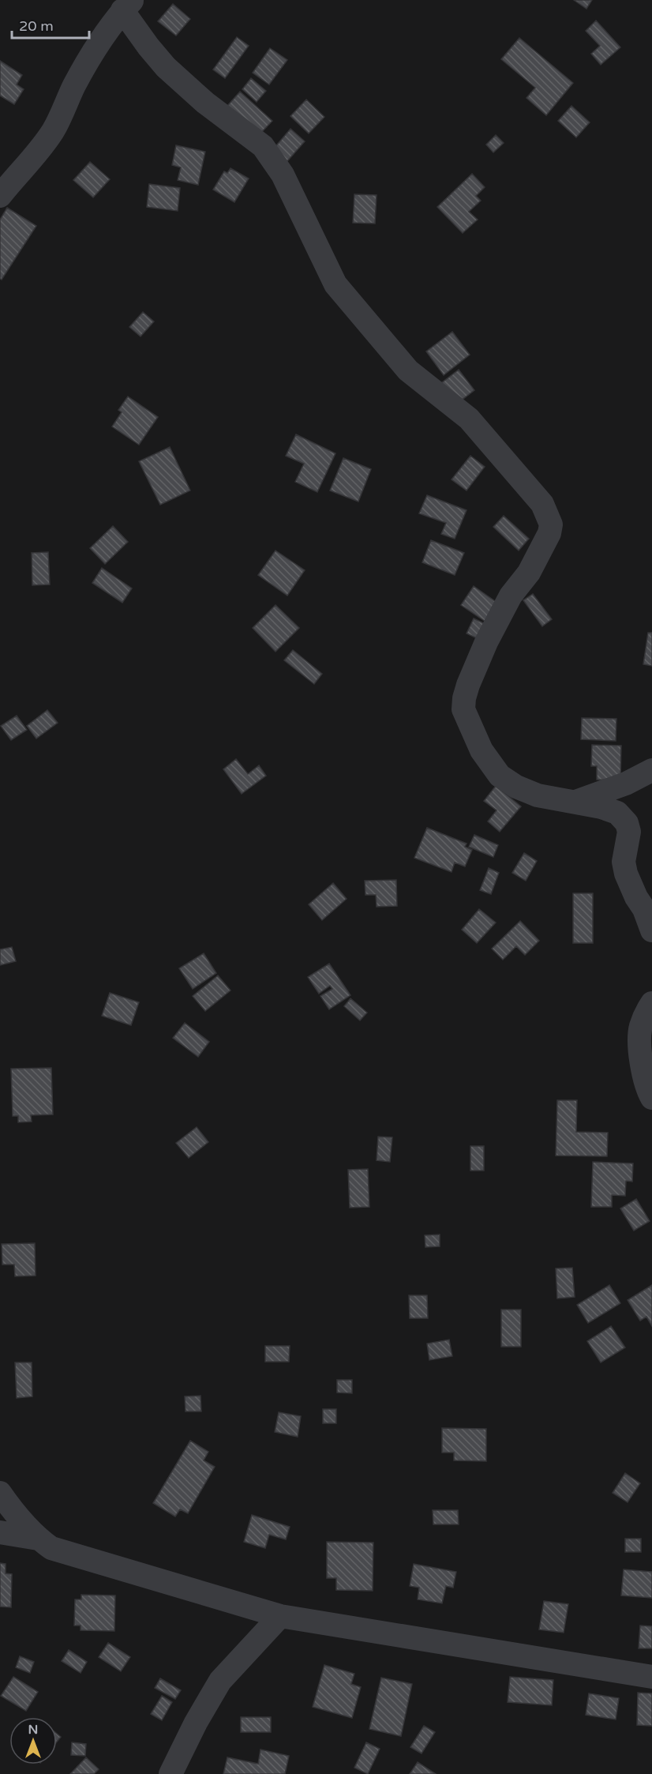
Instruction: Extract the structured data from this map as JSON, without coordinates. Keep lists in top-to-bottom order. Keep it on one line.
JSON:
{"scale_bar":"20 m","north":"top"}
